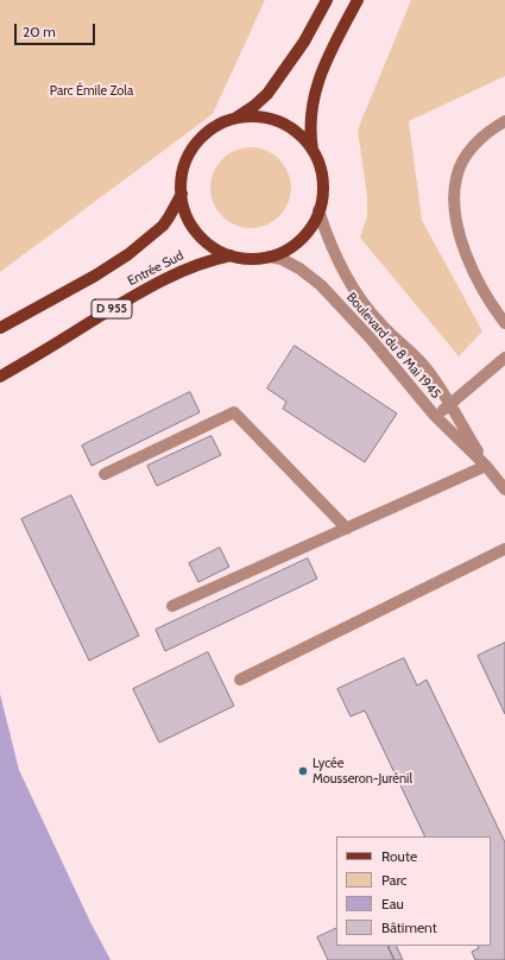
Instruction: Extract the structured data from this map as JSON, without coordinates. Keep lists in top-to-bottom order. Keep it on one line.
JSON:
{"streets":{"main road":["Entrée Sud","D 955"],"street":["Boulevard du 8 Mai 1945"]},"crossings":[["Entrée Sud","Boulevard du 8 Mai 1945"]],"parks":["Parc Émile Zola"],"places":["Lycée Mousseron-Jurénil"],"legend":["Route","Parc","Eau","Bâtiment"],"scale_bar":"20 m"}
